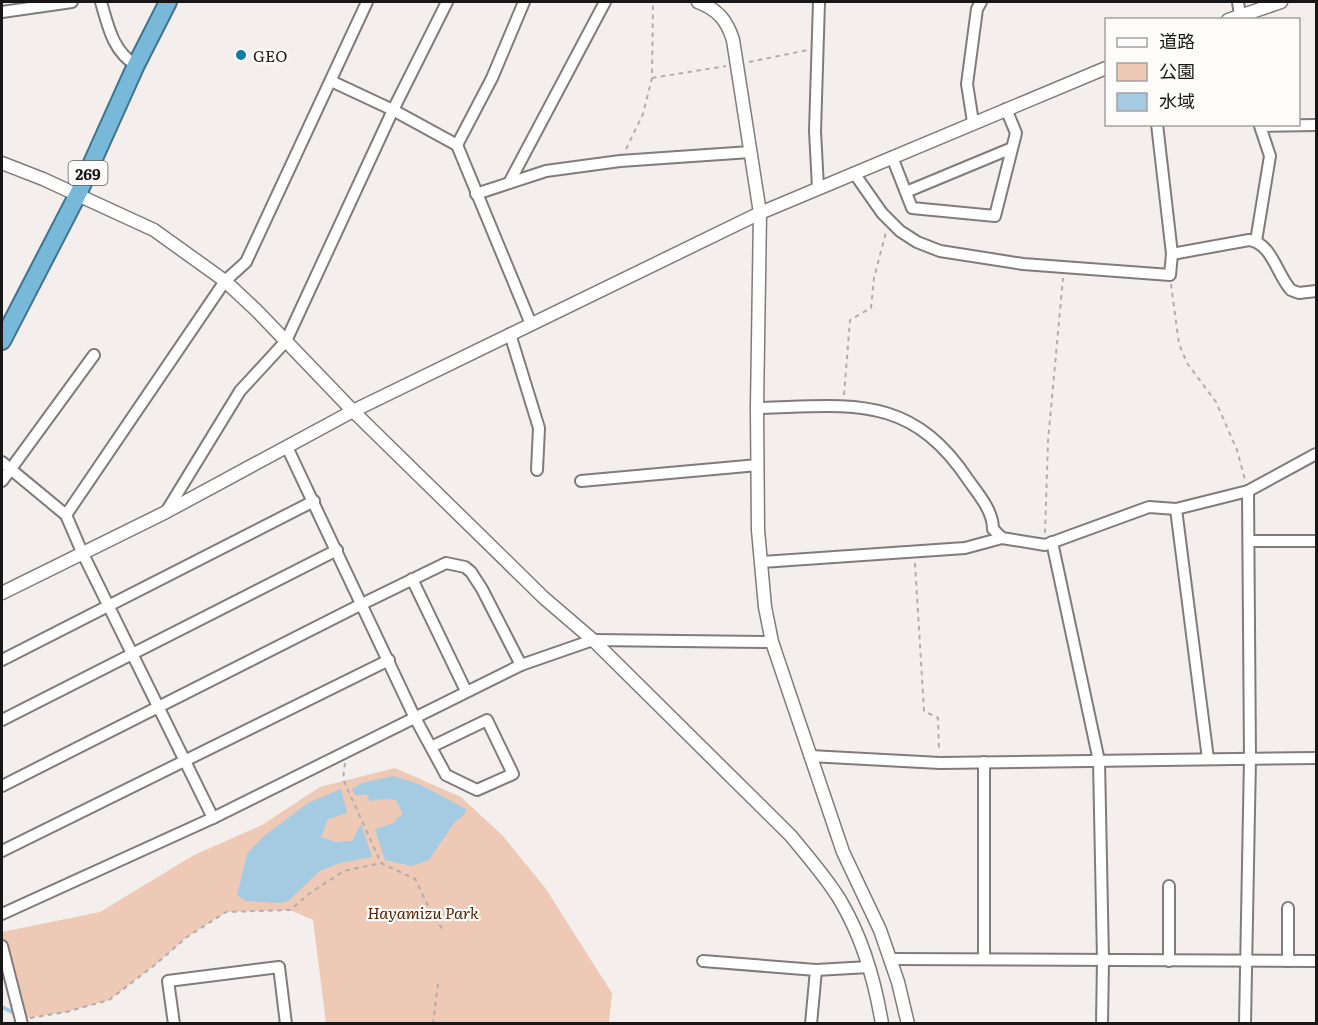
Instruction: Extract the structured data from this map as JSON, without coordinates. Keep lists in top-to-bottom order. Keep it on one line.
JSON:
{"streets":{"highway":["269"]},"parks":["Hayamizu Park"],"places":["GEO"],"legend":["道路","公園","水域"]}
